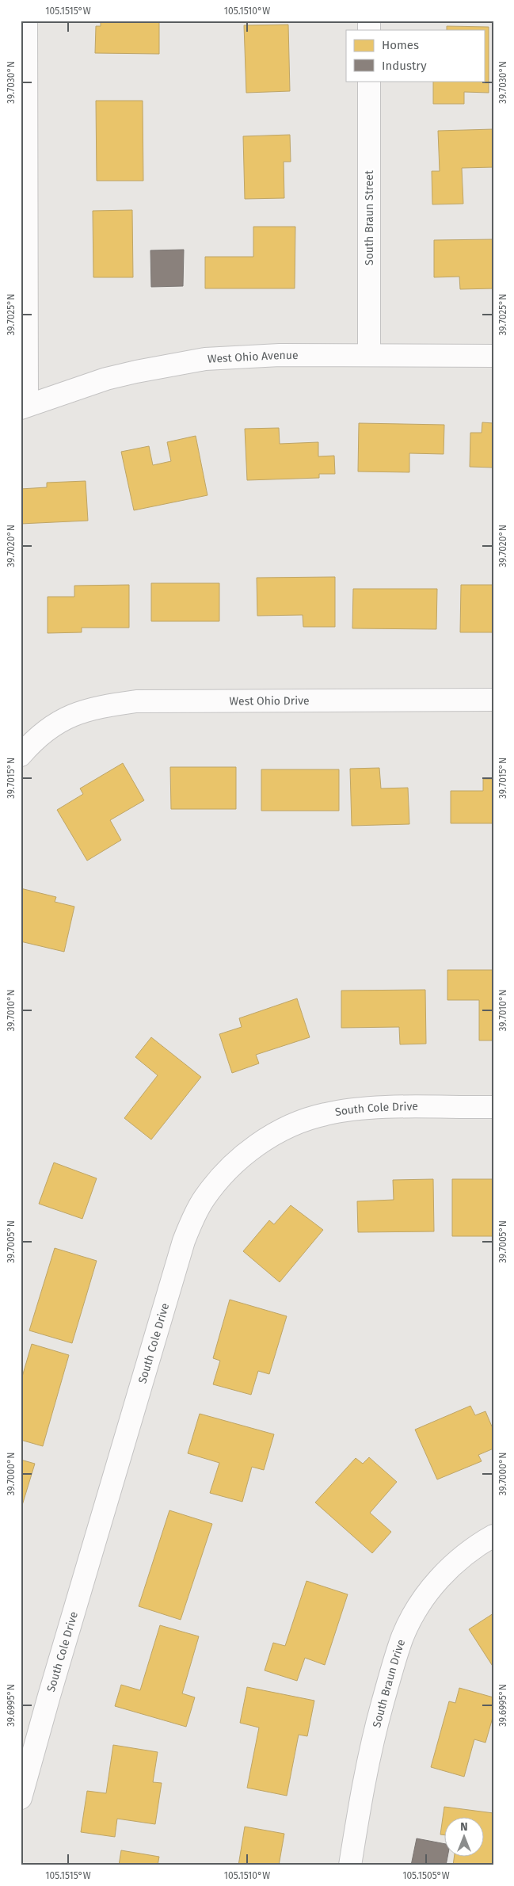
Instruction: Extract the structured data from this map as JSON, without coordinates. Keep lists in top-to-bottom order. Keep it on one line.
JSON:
{"streets":{"street":["South Braun Street","West Ohio Avenue","West Ohio Drive","South Cole Drive","South Braun Drive"]},"crossings":[["South Braun Street","West Ohio Avenue"]],"legend":["Homes","Industry"],"north":"top","coordinates":["105.1515°W","105.1510°W","39.7030°N","39.7025°N","39.7020°N","39.7015°N","39.7010°N","39.7005°N","39.7000°N","39.6995°N","105.1505°W"]}
